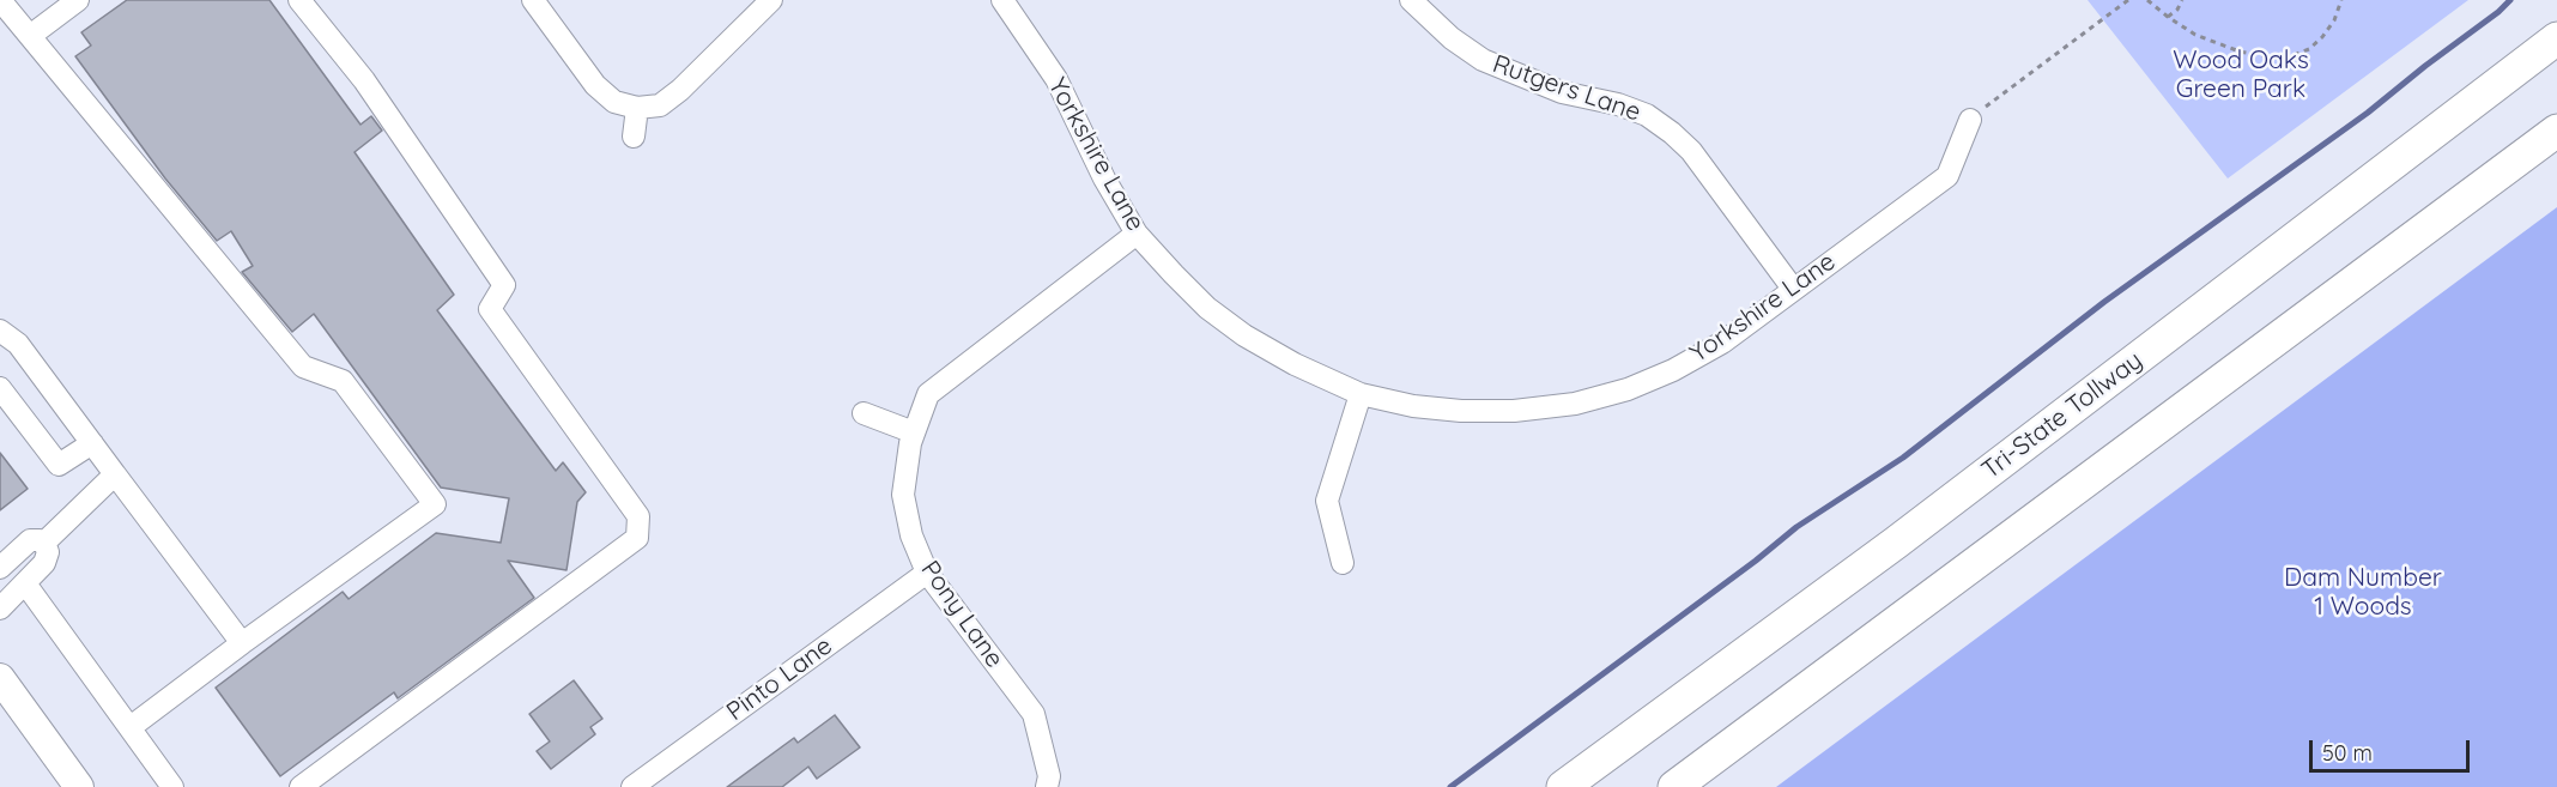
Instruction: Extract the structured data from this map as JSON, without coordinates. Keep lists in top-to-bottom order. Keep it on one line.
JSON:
{"streets":{"highway":["Tri-State Tollway"],"street":["Rutgers Lane","Yorkshire Lane","Pony Lane","Pinto Lane"]},"crossings":[["Rutgers Lane","Yorkshire Lane"],["Yorkshire Lane","Pony Lane"],["Pony Lane","Pinto Lane"]],"parks":["Wood Oaks Green Park","Dam Number 1 Woods"],"scale_bar":"50 m"}
